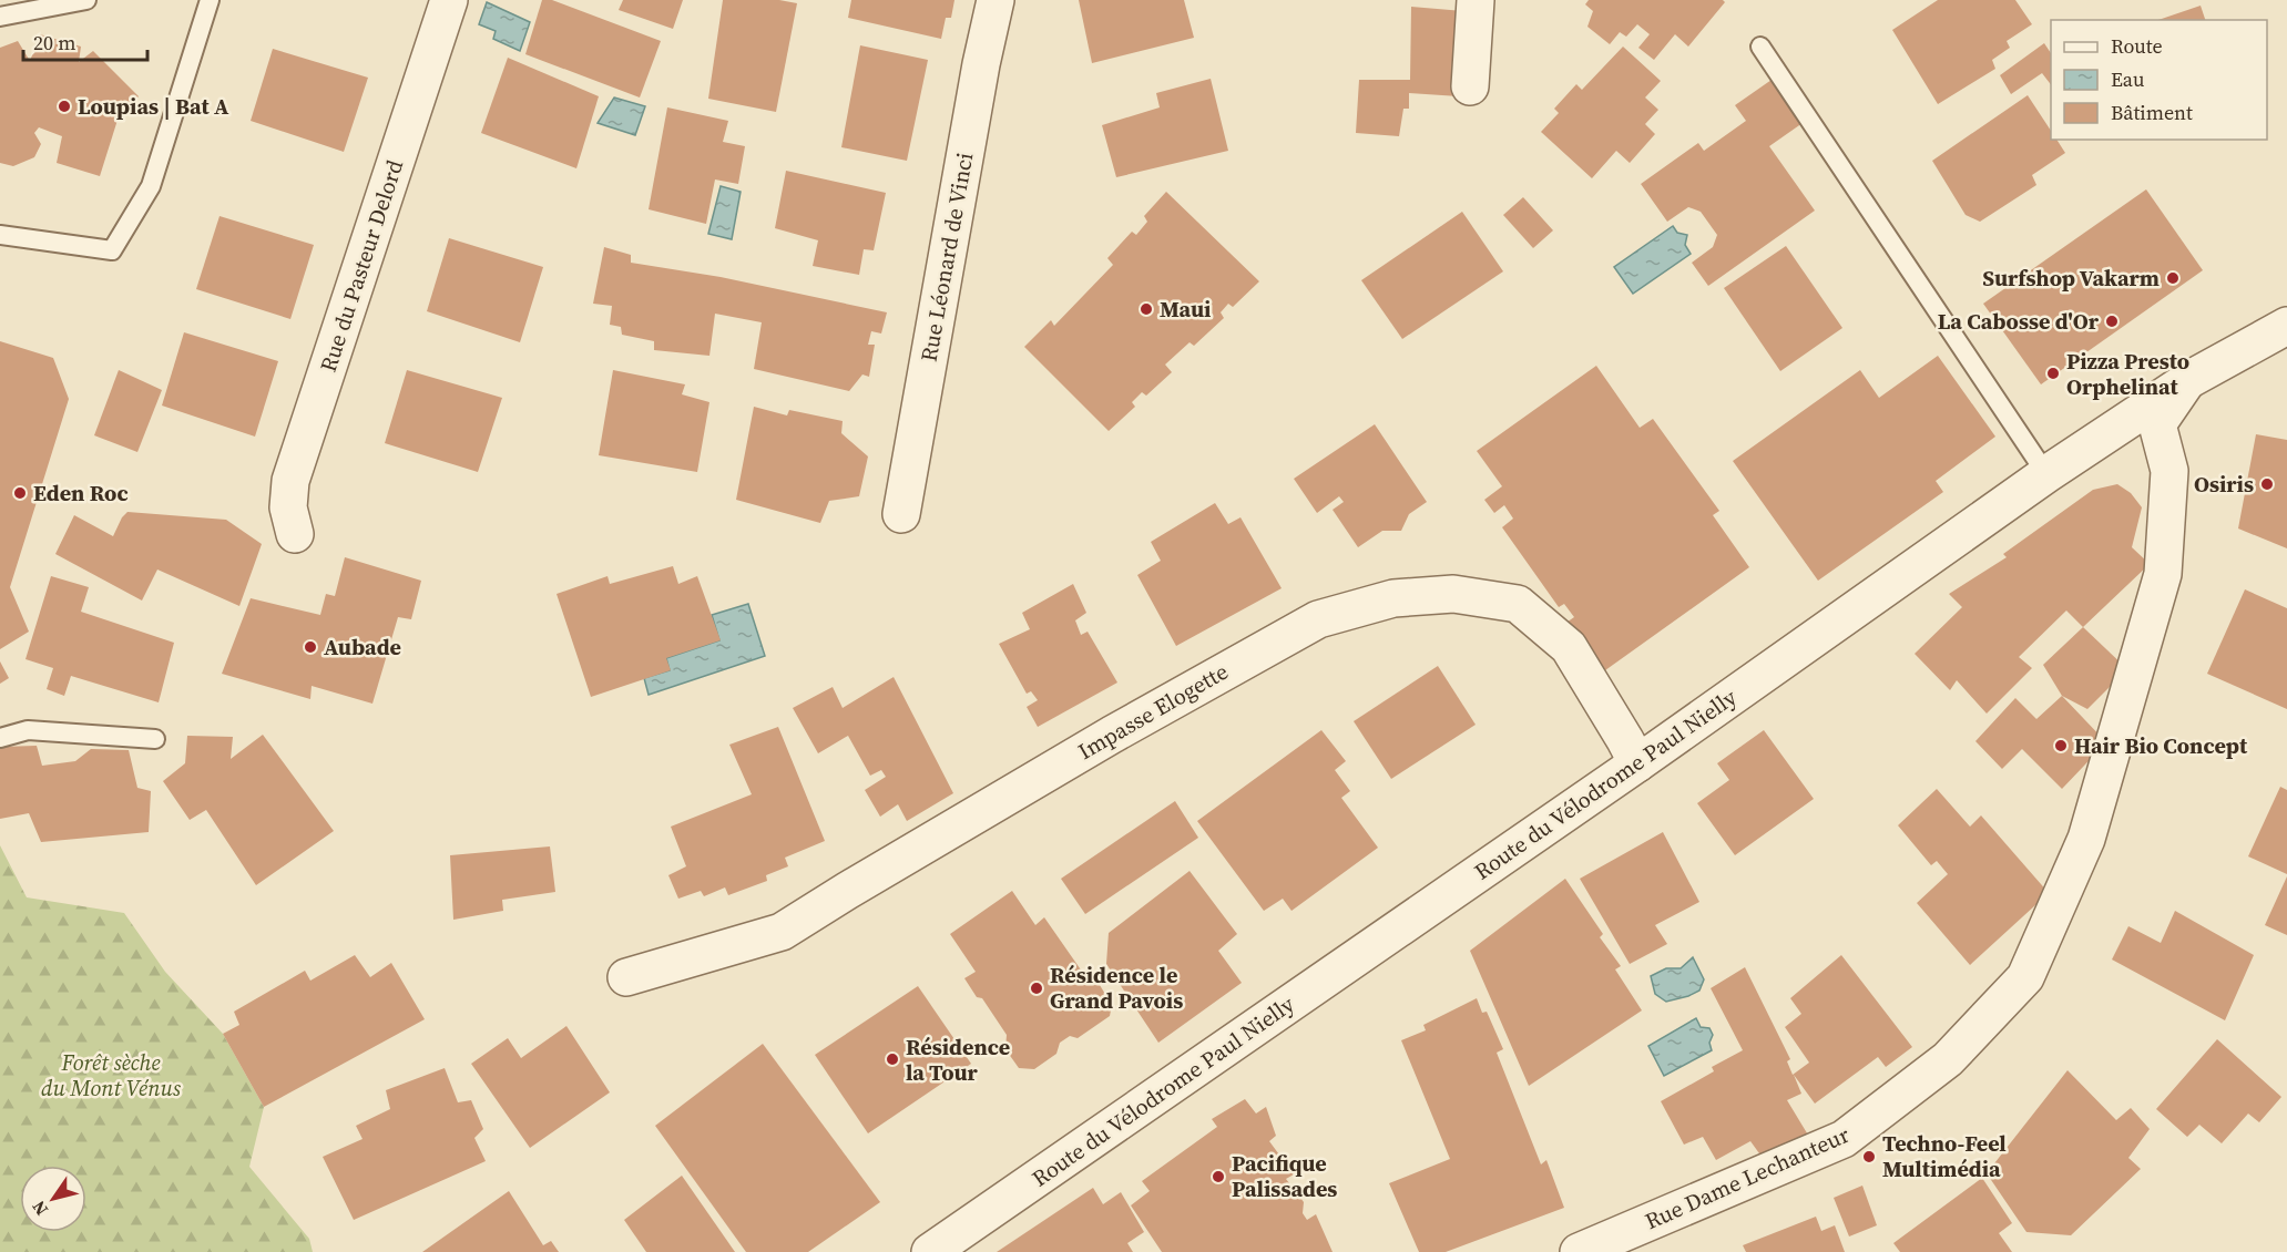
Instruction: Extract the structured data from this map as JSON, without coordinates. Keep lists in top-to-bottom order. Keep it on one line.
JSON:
{"streets":{"street":["Rue Léonard de Vinci","Rue du Pasteur Delord","Impasse Elogette","Route du Vélodrome Paul Nielly","Rue Dame Lechanteur"]},"crossings":[["Impasse Elogette","Route du Vélodrome Paul Nielly"],["Route du Vélodrome Paul Nielly","Rue Dame Lechanteur"]],"parks":["Forêt sèche du Mont Vénus"],"places":["Loupias | Bat A","Surfshop Vakarm","Maui","La Cabosse d'Or","Pizza Presto Orphelinat","Osiris","Eden Roc","Aubade","Hair Bio Concept","Résidence le Grand Pavois","Résidence la Tour","Techno-Feel Multimédia","Pacifique Palissades"],"legend":["Route","Eau","Bâtiment"],"scale_bar":"20 m","north":"bottom left"}
